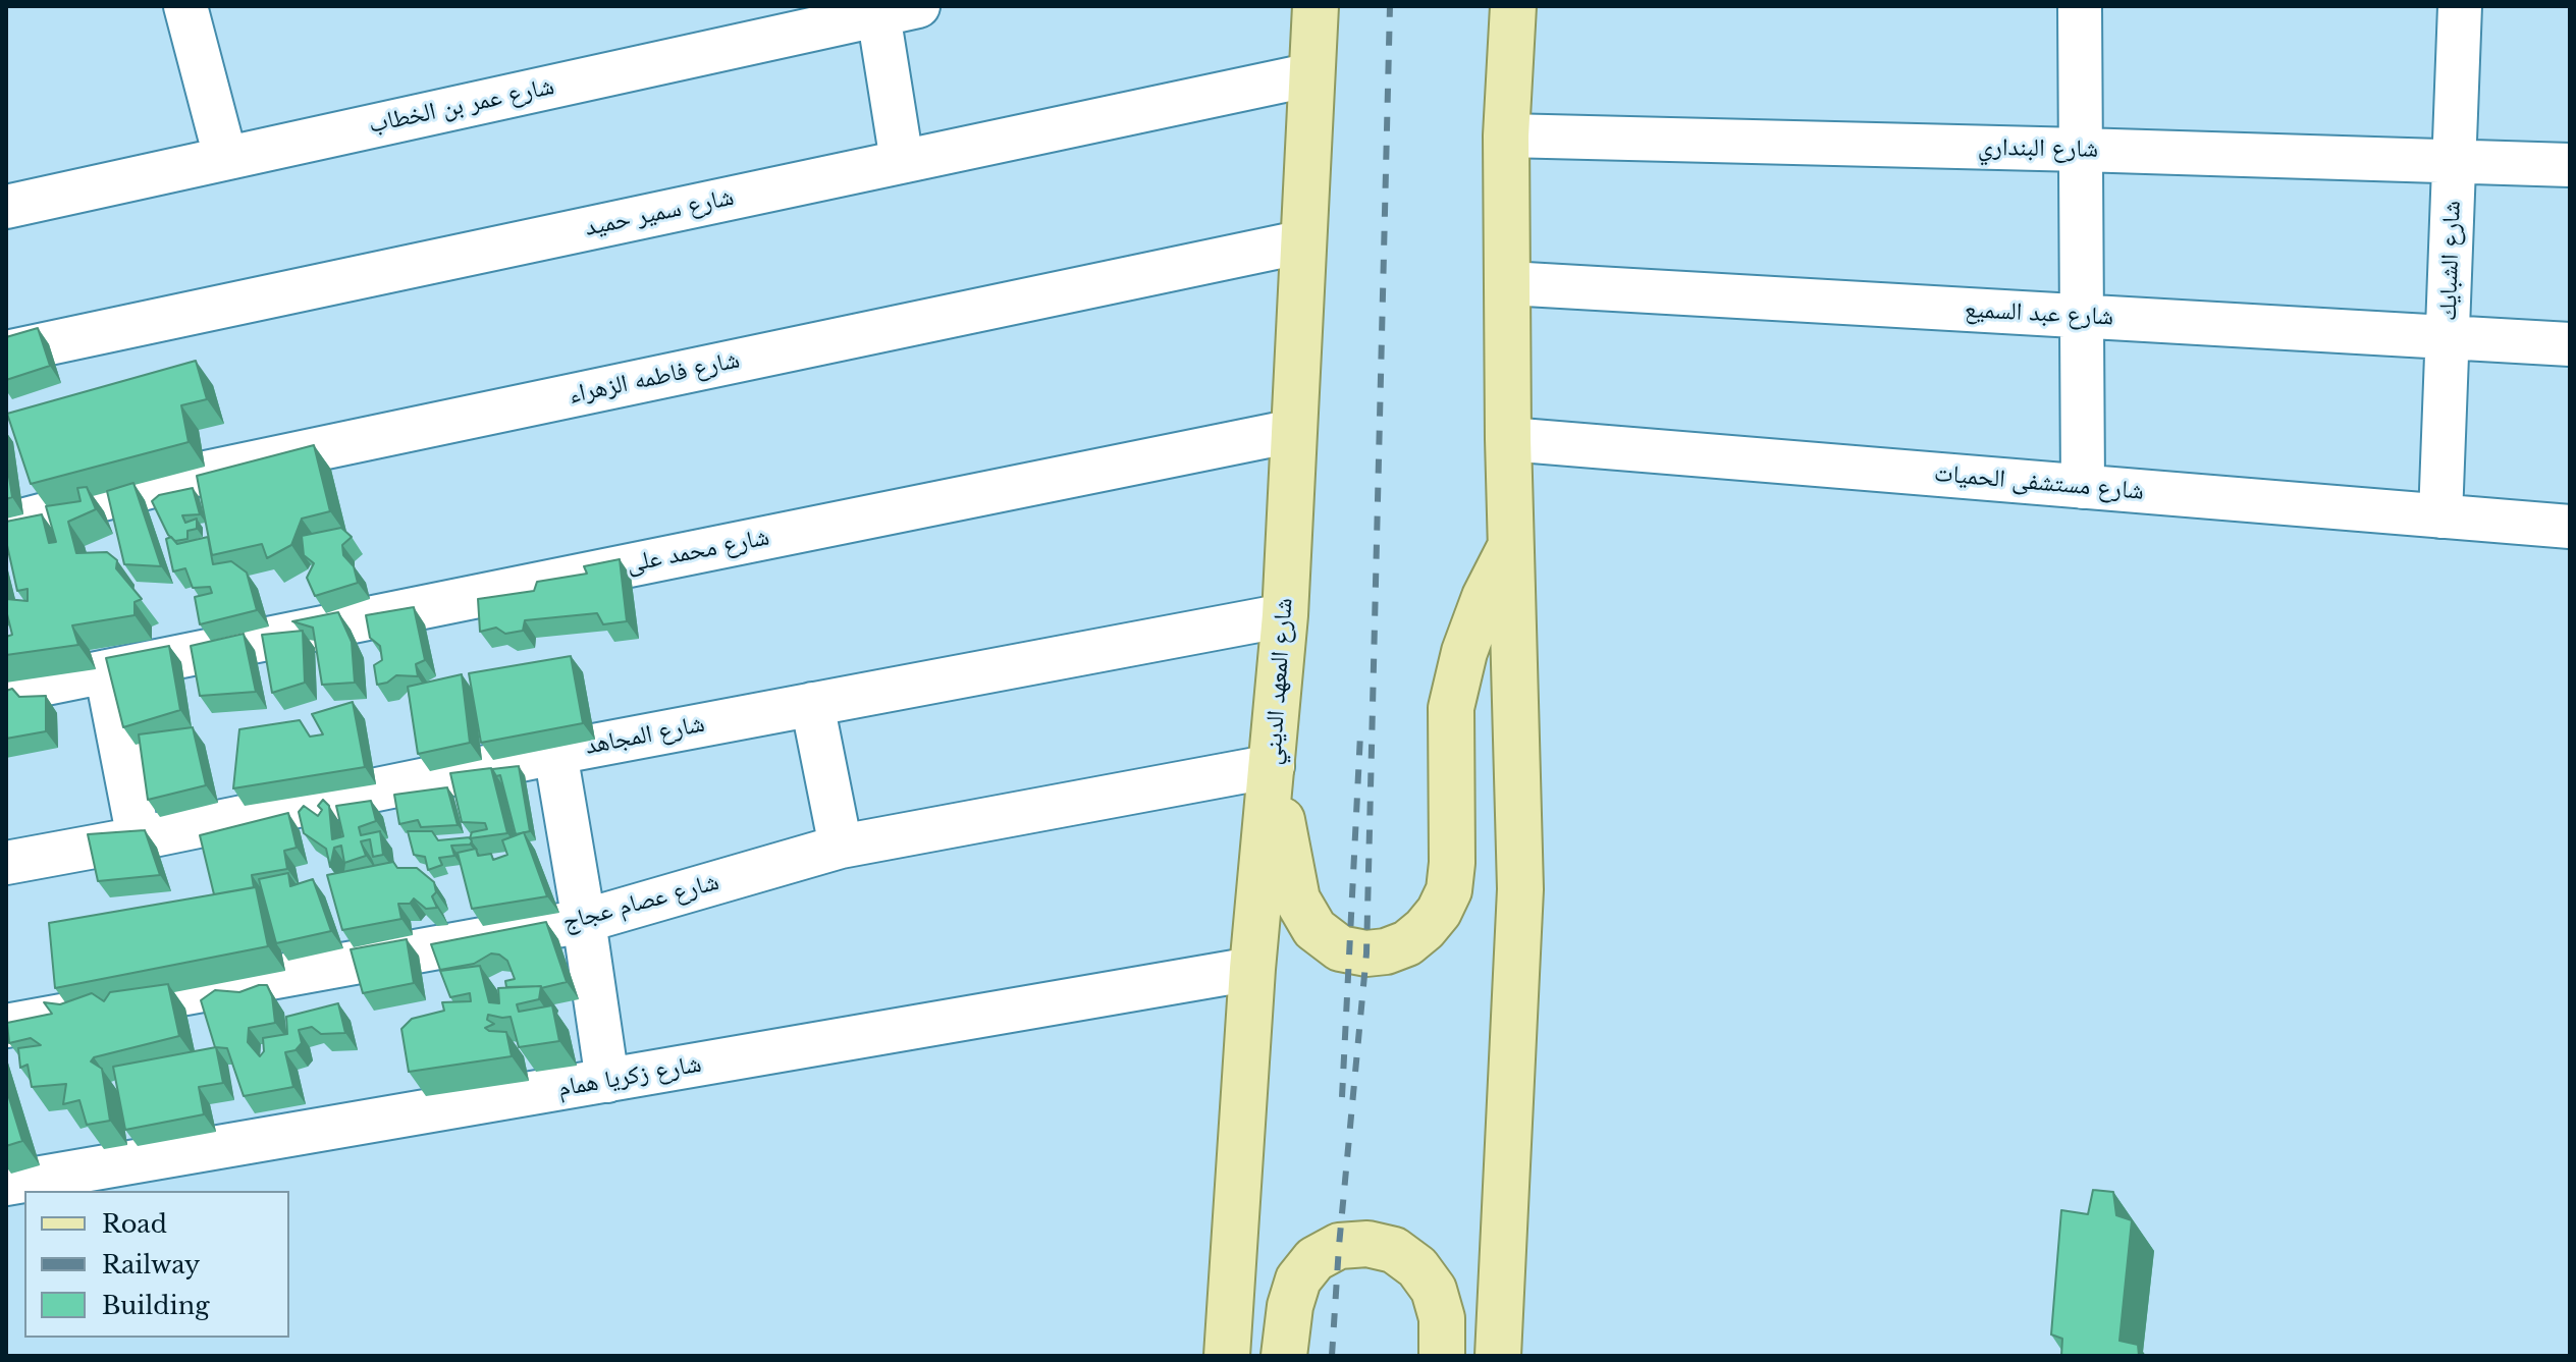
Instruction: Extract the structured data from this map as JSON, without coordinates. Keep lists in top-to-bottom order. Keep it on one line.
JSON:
{"streets":{"main road":["شارع المعهد الديني"],"street":["شارع عمر بن الخطاب","شارع البنداري","شارع سمير حميد","شارع الشبايك","شارع عبد السميع","شارع فاطمه الزهراء","شارع مستشفى الحميات","شارع محمد على","شارع المجاهد","شارع عصام عجاج","شارع زكريا همام"]},"crossings":[["شارع البنداري","شارع الشبايك"],["شارع سمير حميد","شارع المعهد الديني"],["شارع الشبايك","شارع عبد السميع"],["شارع الشبايك","شارع مستشفى الحميات"],["شارع فاطمه الزهراء","شارع المعهد الديني"],["شارع محمد على","شارع المعهد الديني"],["شارع المعهد الديني","شارع المجاهد"],["شارع المعهد الديني","شارع عصام عجاج"],["شارع المعهد الديني","شارع زكريا همام"]],"legend":["Road","Railway","Building"]}
